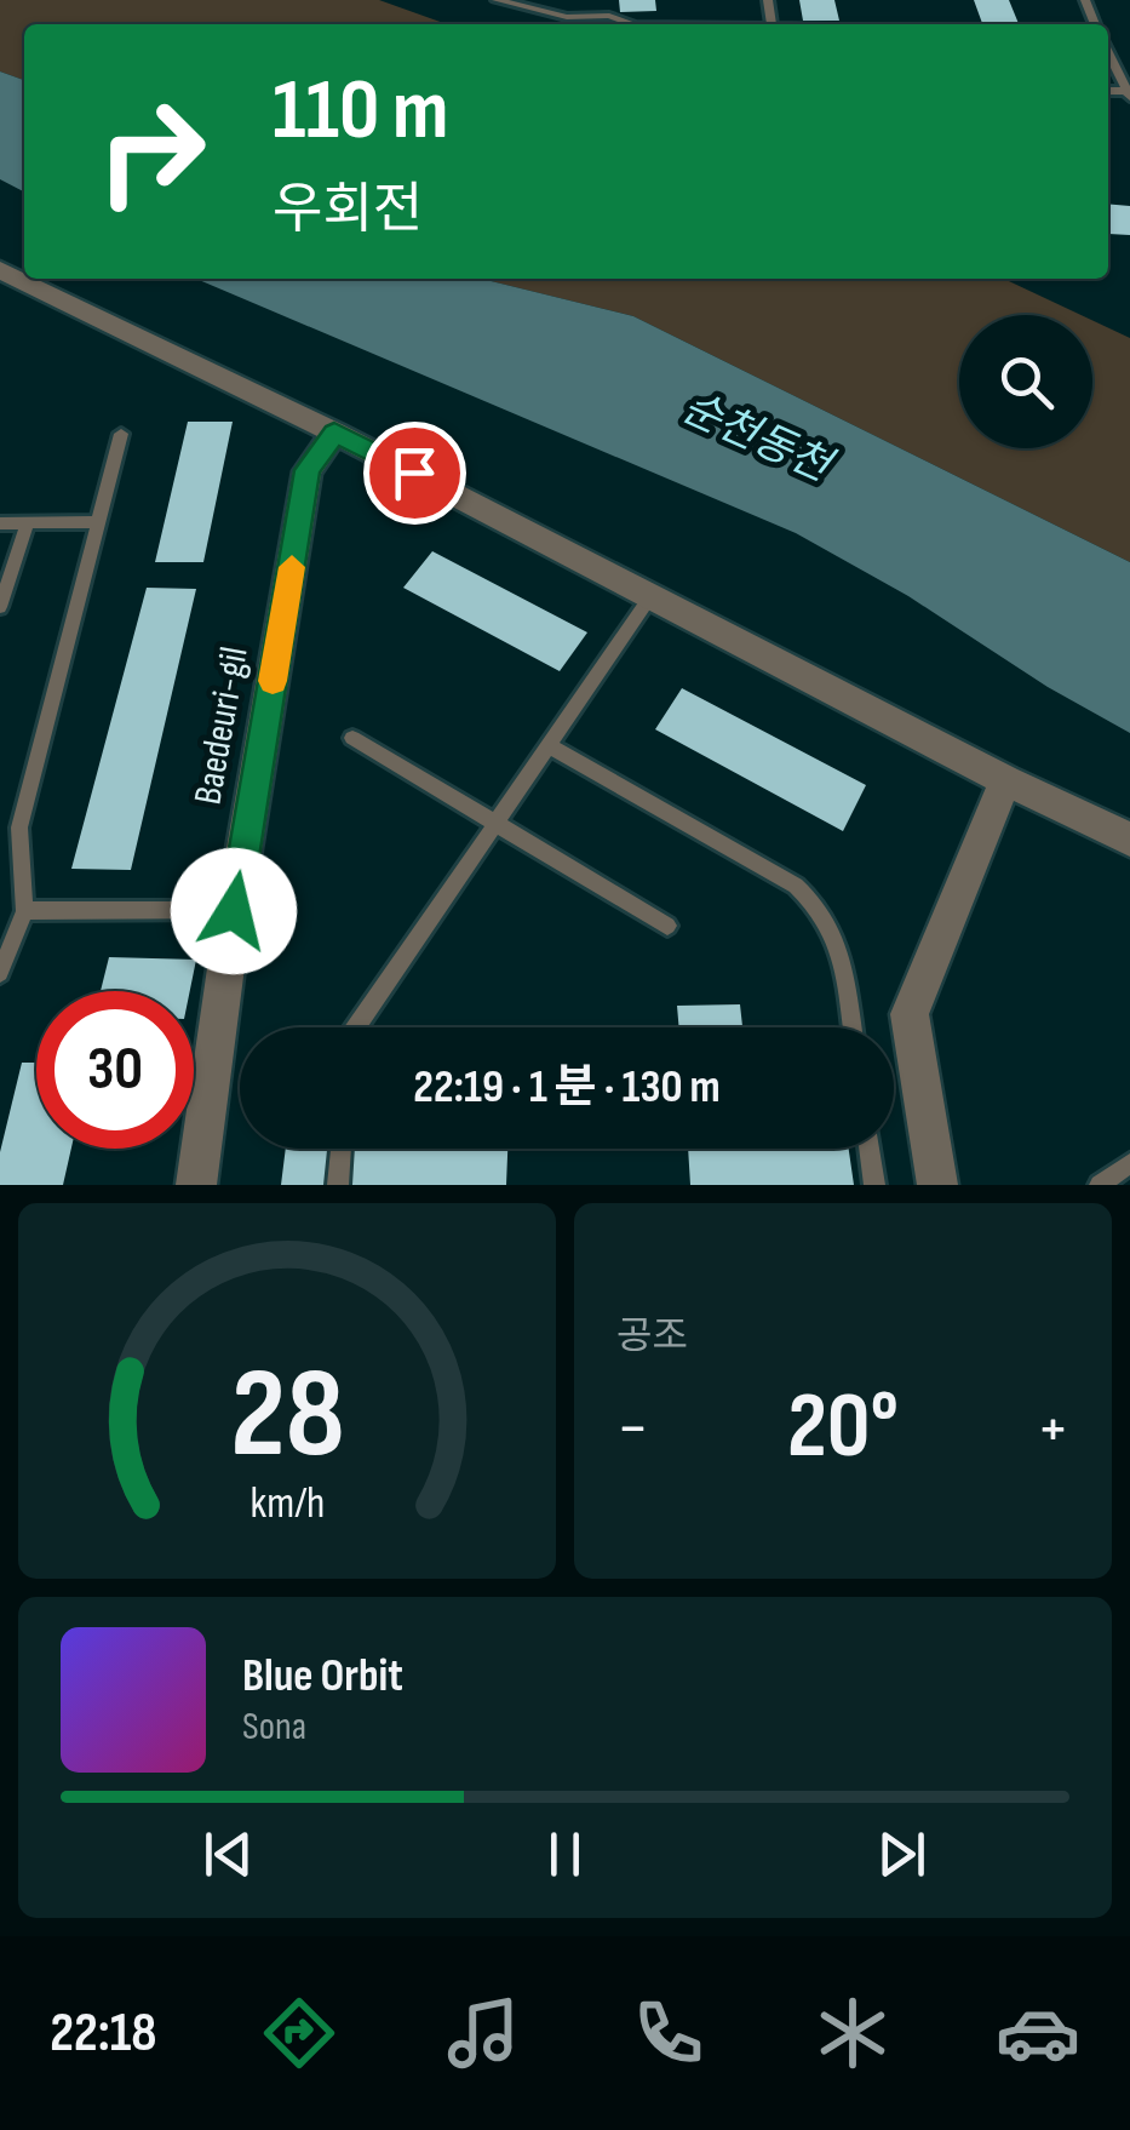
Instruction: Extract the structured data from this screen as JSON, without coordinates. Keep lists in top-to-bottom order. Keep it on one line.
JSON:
{"streets":{"street":["Baedeuri-gil"]},"water":["순천동천"],"page":{"turn":["110 m","우회전"],"limit":"30","trip":"22:19 · 1 분 · 130 m","tile":"공조","heat":["−","20°","+"],"song":["Blue Orbit","Sona"],"tabs":"22:18","gauge":["28","km/h"]}}
